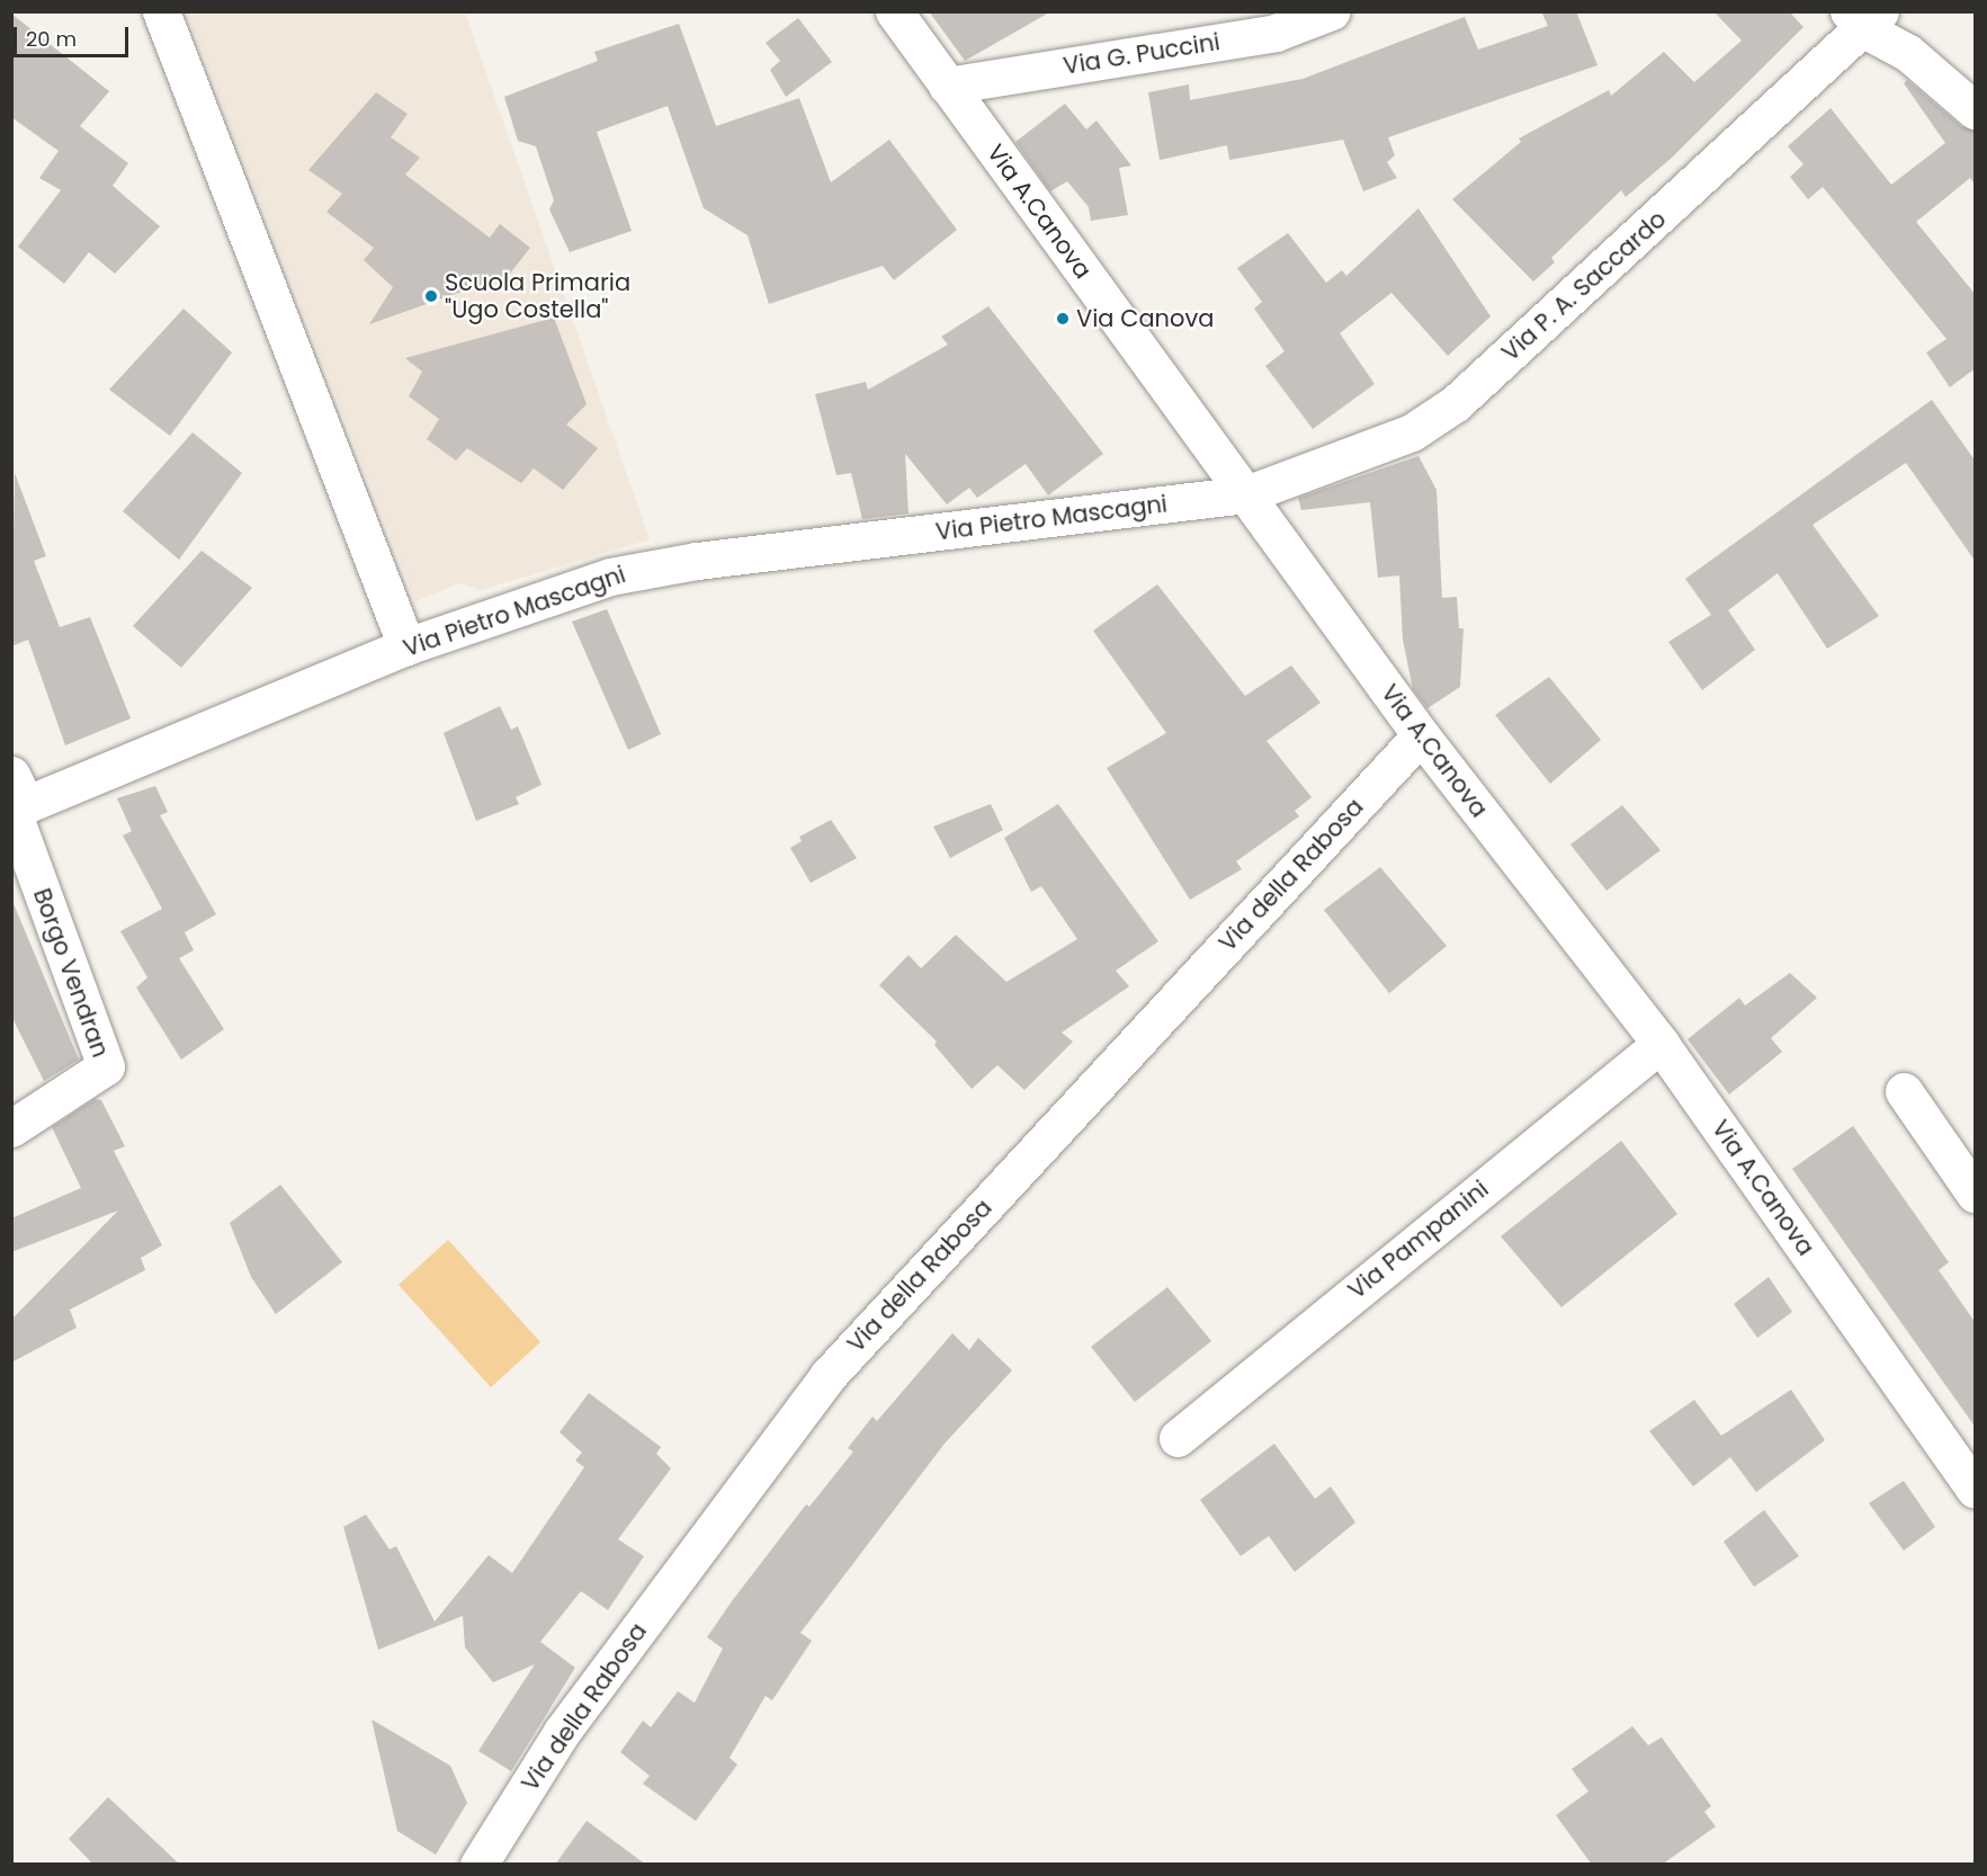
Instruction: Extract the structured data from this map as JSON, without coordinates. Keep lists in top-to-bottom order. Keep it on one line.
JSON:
{"streets":{"street":["Via G. Puccini","Via A.Canova","Via P. A. Saccardo","Via Pietro Mascagni","Via della Rabosa","Borgo Vendran","Via Pampanini"]},"crossings":[["Via G. Puccini","Via A.Canova"],["Via A.Canova","Via P. A. Saccardo"],["Via A.Canova","Via Pietro Mascagni"],["Via A.Canova","Via della Rabosa"],["Via A.Canova","Via Pampanini"],["Via P. A. Saccardo","Via Pietro Mascagni"],["Via Pietro Mascagni","Borgo Vendran"]],"places":["Scuola Primaria \"Ugo Costella\"","Via Canova"],"scale_bar":"20 m"}
